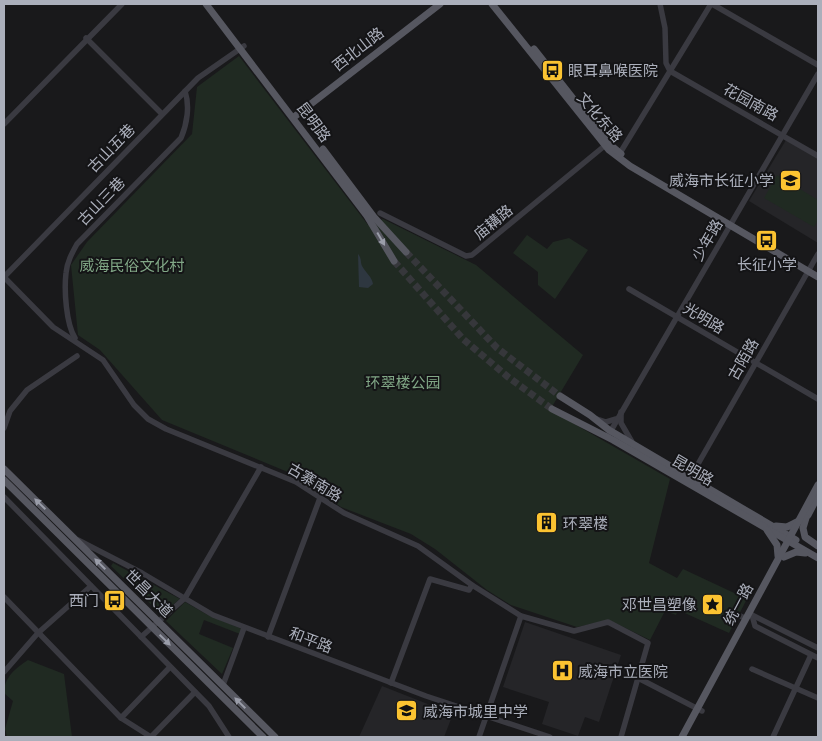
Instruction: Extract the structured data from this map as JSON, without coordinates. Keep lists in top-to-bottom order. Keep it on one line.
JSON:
{"streets":{"main road":["西北山路","文化东路","昆明路","世昌大道","统一路"],"street":["花园南路","古山五巷","古山三巷","庙耩路","少年路","光明路","古陌路","古寨南路","和平路"]},"crossings":[["西北山路","昆明路"],["花园南路","少年路"],["文化东路","庙耩路"],["文化东路","少年路"],["文化东路","古陌路"],["昆明路","古山五巷"],["昆明路","少年路"],["昆明路","古陌路"],["昆明路","统一路"],["古山五巷","古山三巷"],["古山五巷","古寨南路"],["古山三巷","古寨南路"],["少年路","光明路"],["光明路","古陌路"],["世昌大道","和平路"]],"parks":["威海民俗文化村","环翠楼公园"],"places":{"bus stop":["眼耳鼻喉医院","长征小学","西门"],"school or university":["威海市长征小学","威海市城里中学"],"building":["环翠楼"],"place":["邓世昌塑像"],"hospital":["威海市立医院"]}}
